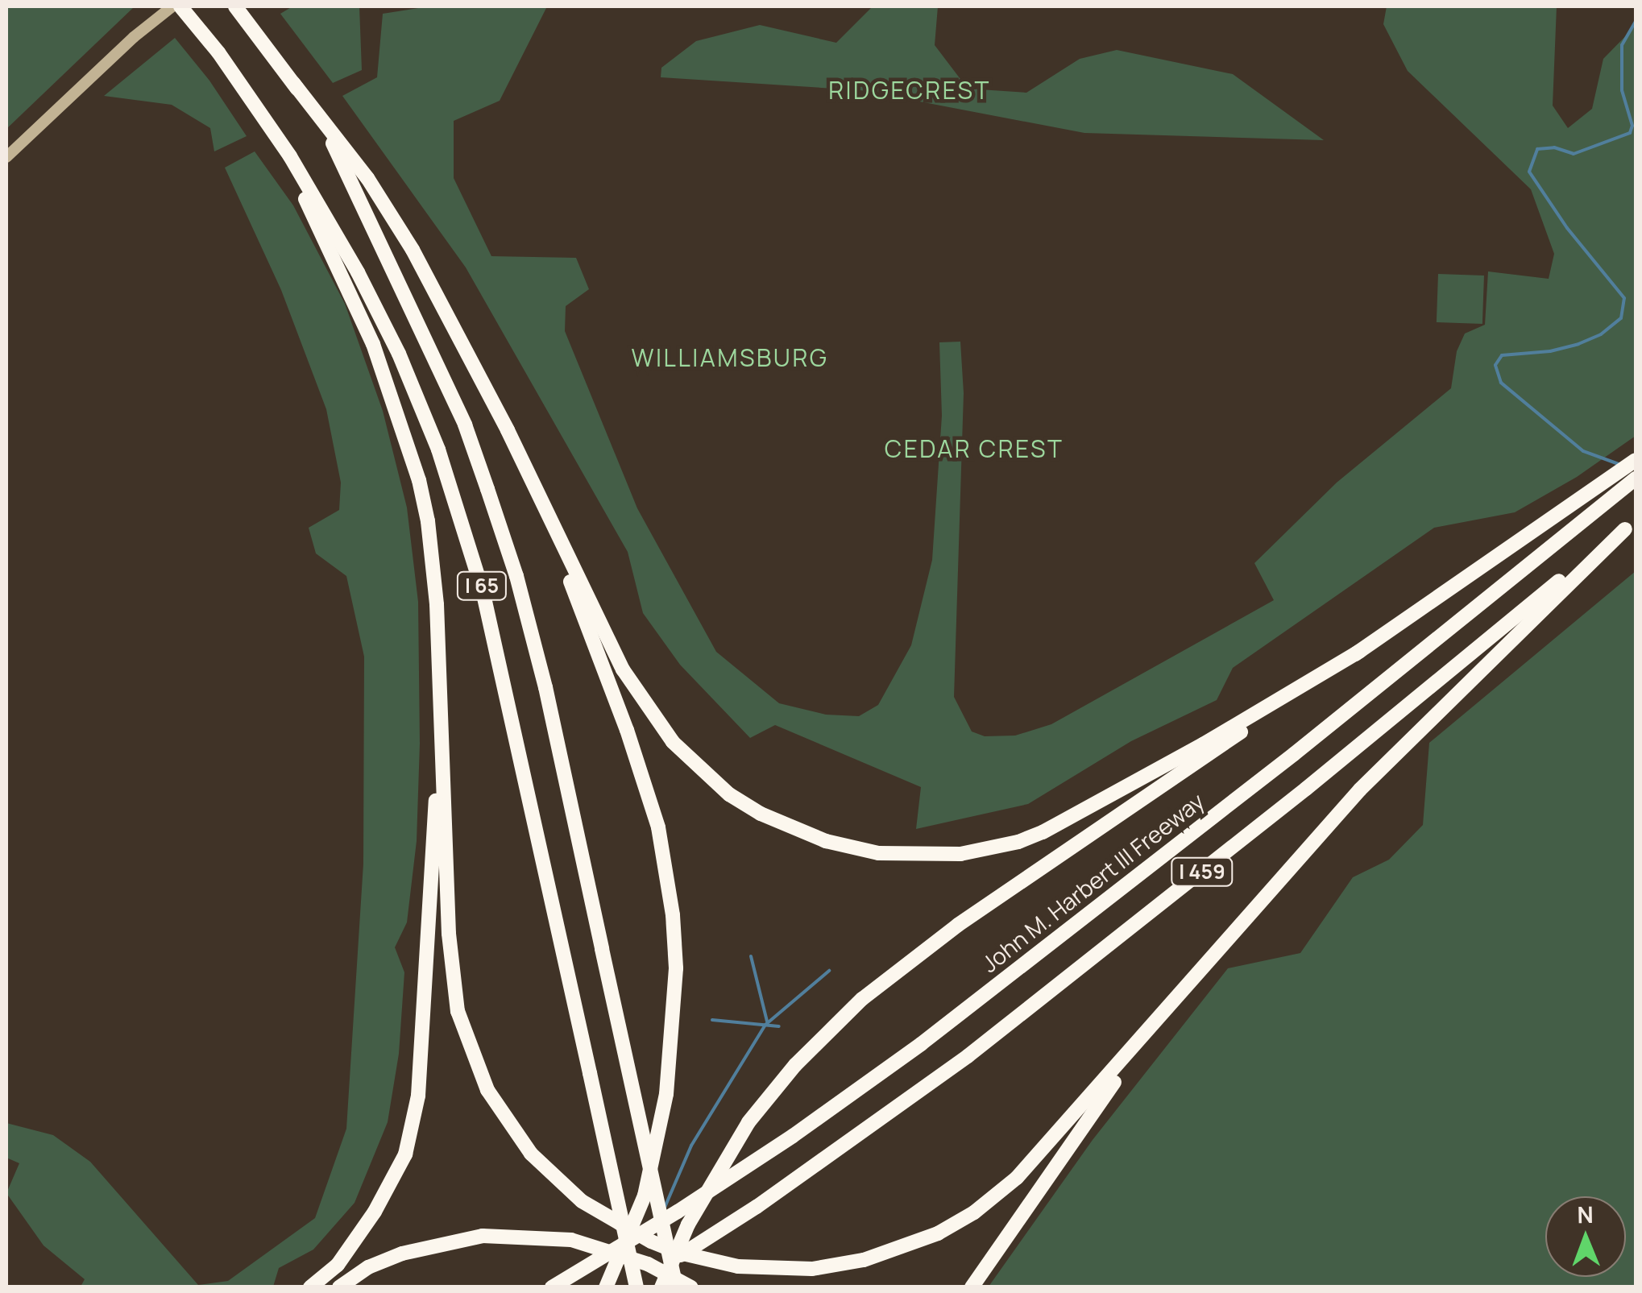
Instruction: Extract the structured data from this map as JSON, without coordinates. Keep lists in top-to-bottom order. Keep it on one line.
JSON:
{"streets":{"highway":["I 65","I 459","John M. Harbert III Freeway"]},"districts":["RIDGECREST","WILLIAMSBURG","CEDAR CREST"],"north":"top"}
